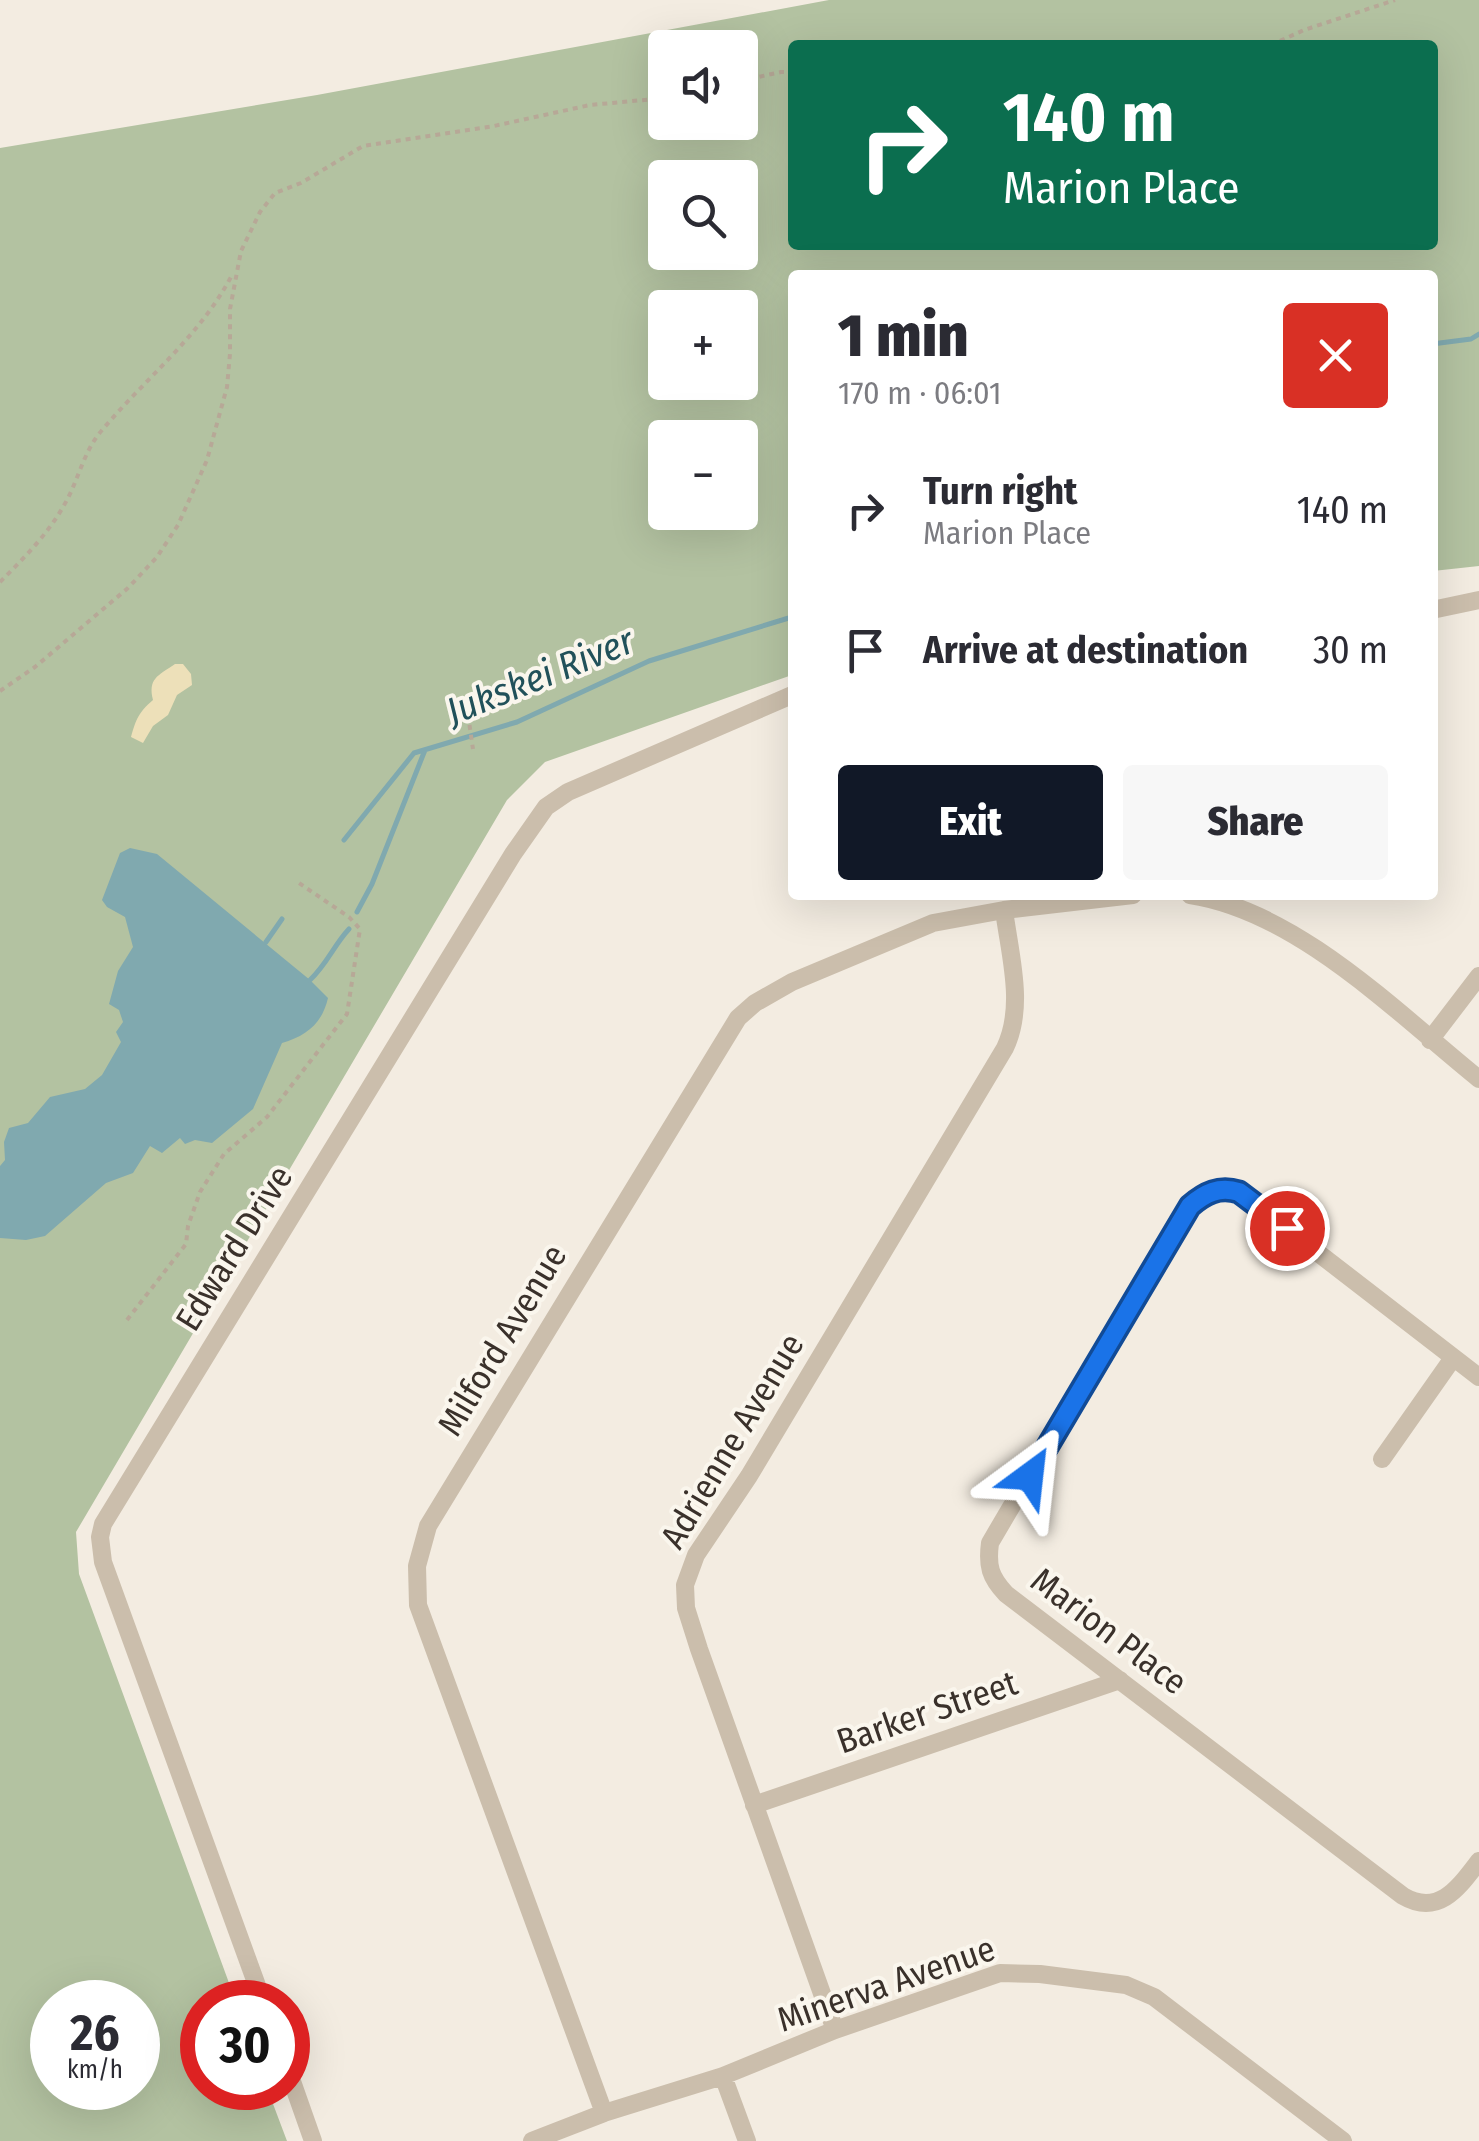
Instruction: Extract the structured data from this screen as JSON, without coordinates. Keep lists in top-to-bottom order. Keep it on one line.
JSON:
{"streets":{"street":["Edward Drive","Milford Avenue","Adrienne Avenue","Marion Place","Barker Street","Minerva Avenue"]},"crossings":[["Milford Avenue","Adrienne Avenue"],["Milford Avenue","Minerva Avenue"],["Adrienne Avenue","Barker Street"],["Adrienne Avenue","Minerva Avenue"],["Marion Place","Barker Street"]],"water":["Jukskei River"],"page":{"map_buttons":["+","−"],"turn":["140 m","Marion Place"],"heading":["1 min","170 m · 06:01"],"list":[{"name":"Turn right","note":"Marion Place","value":"140 m"},{"name":"Arrive at destination","value":"30 m"}],"buttons":["Exit","Share"],"speed":"26 km/h","limit":"30"}}
